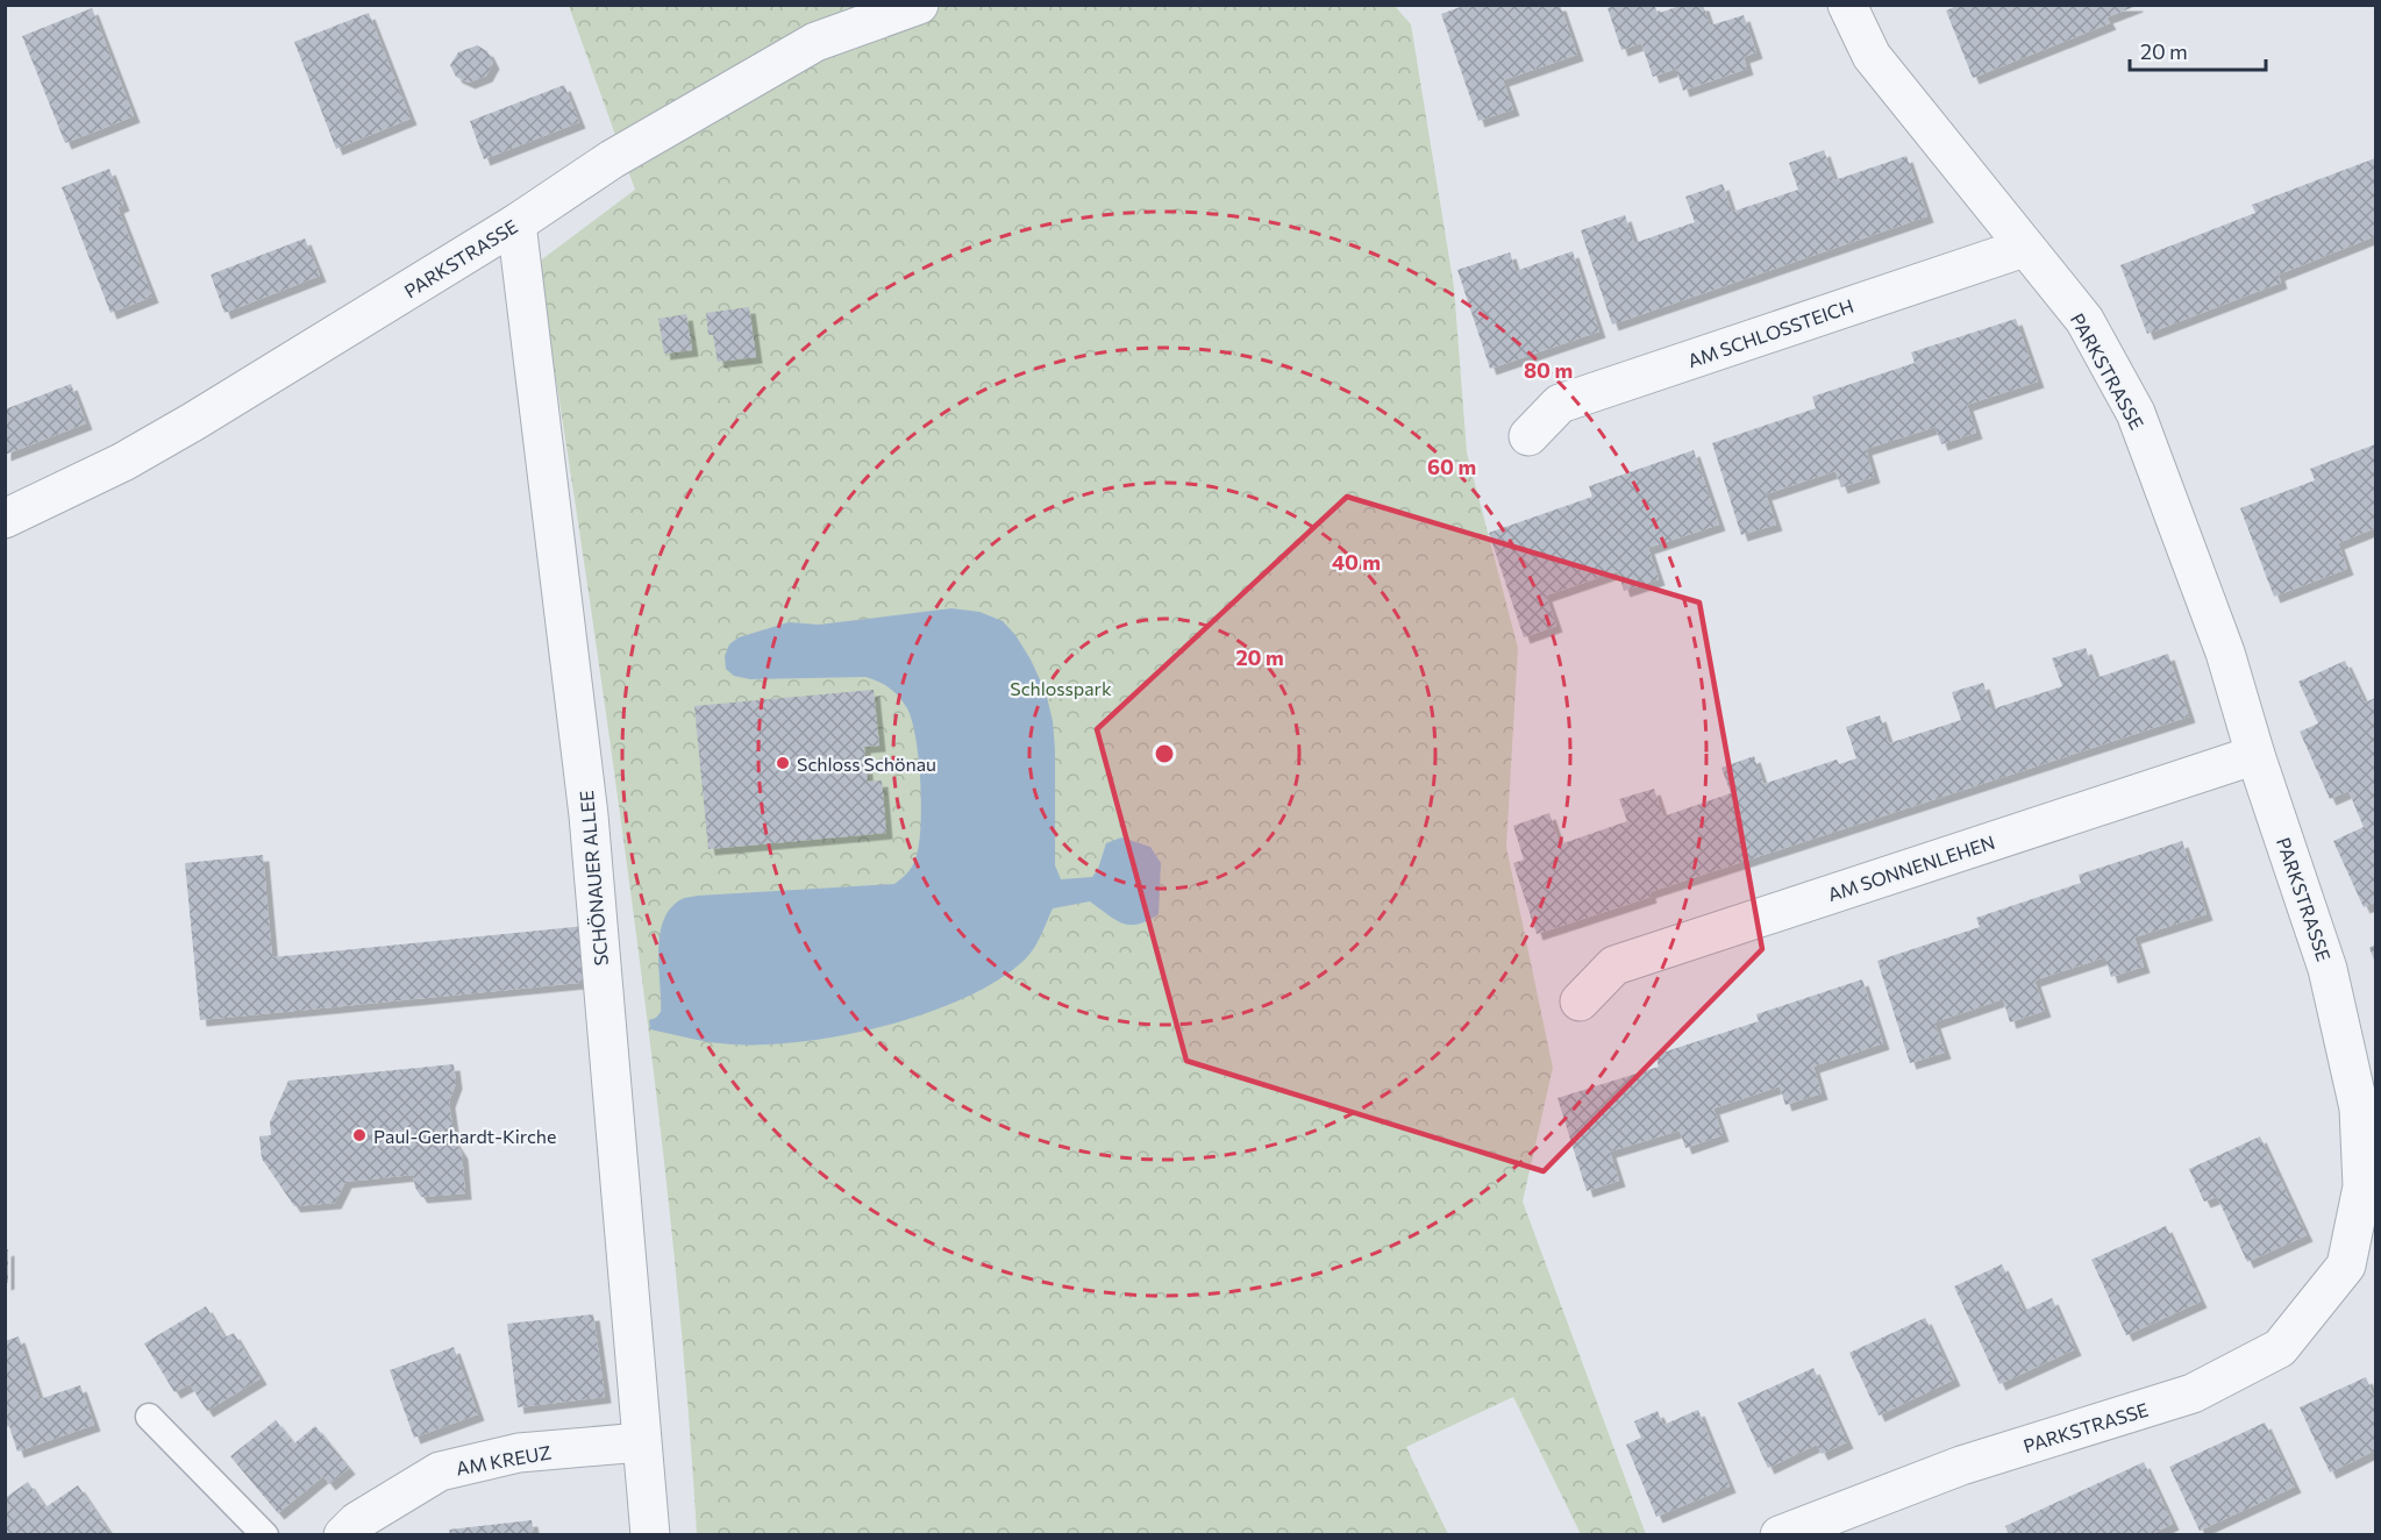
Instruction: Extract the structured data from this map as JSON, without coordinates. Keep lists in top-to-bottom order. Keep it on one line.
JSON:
{"streets":{"street":["PARKSTRASSE","AM SCHLOSSTEICH","AM SONNENLEHEN","SCHÖNAUER ALLEE","AM KREUZ"]},"crossings":[["PARKSTRASSE","AM SCHLOSSTEICH"],["PARKSTRASSE","AM SONNENLEHEN"],["PARKSTRASSE","SCHÖNAUER ALLEE"],["SCHÖNAUER ALLEE","AM KREUZ"]],"parks":["Schlosspark"],"places":["Schloss Schönau","Paul-Gerhardt-Kirche"],"scale_bar":"20 m","rings":["80 m","60 m","40 m","20 m"]}
